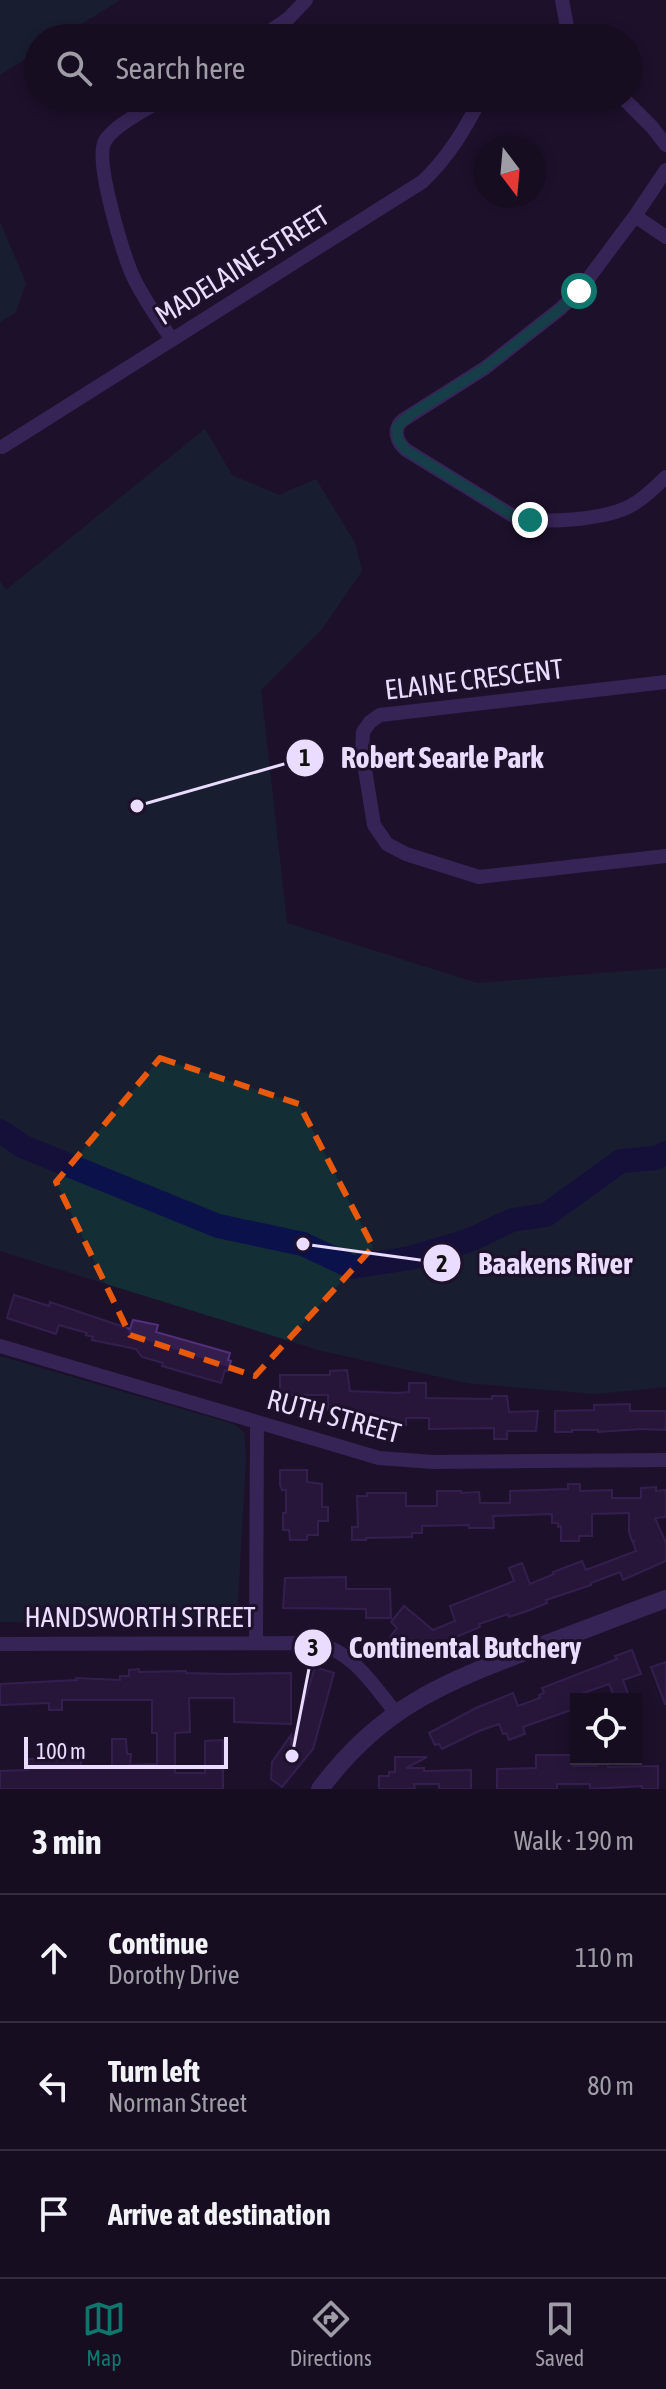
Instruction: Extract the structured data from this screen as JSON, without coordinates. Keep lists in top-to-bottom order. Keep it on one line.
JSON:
{"streets":{"street":["MADELAINE STREET","ELAINE CRESCENT","RUTH STREET","HANDSWORTH STREET"]},"places":["Robert Searle Park","Baakens River","Continental Butchery"],"scale_bar":"100 m","north":"bottom","page":{"search":"Search here","scale":"100 m","heading":["3 min","Walk · 190 m"],"list":[["Continue","Dorothy Drive","110 m"],["Turn left","Norman Street","80 m"],"Arrive at destination"],"nav":["Map","Directions","Saved"]}}
